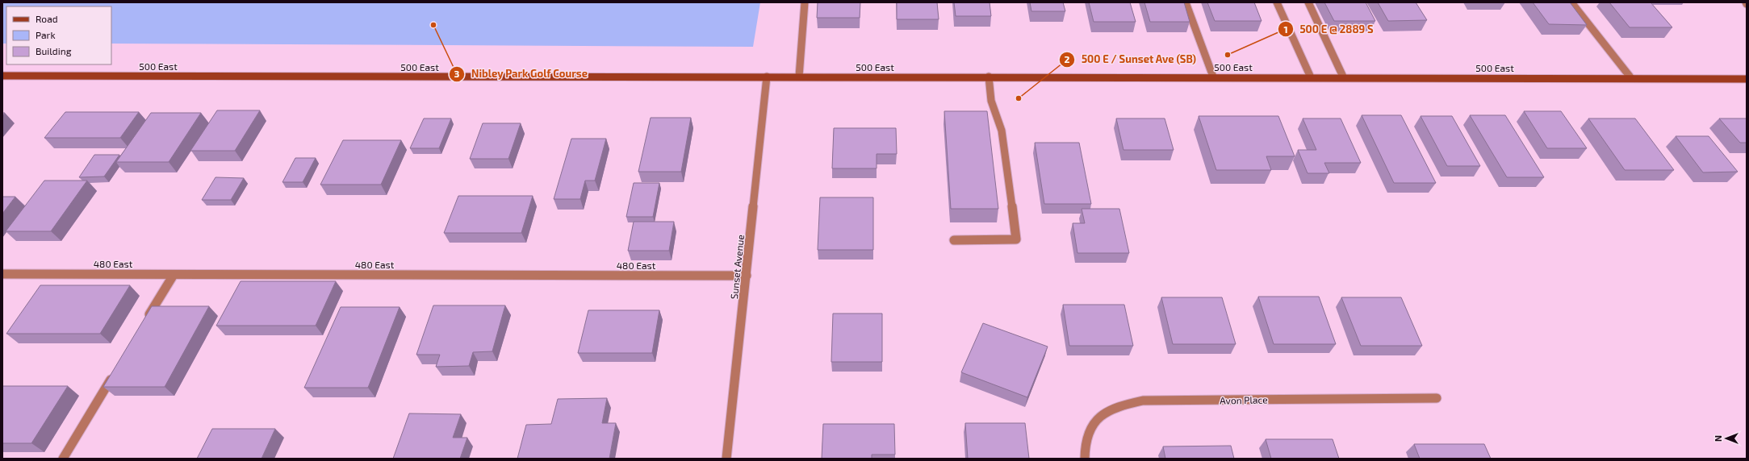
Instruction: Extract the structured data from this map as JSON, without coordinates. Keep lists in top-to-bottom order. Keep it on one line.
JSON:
{"streets":{"street":["500 East","480 East","Sunset Avenue","Avon Place"]},"crossings":[["500 East","Sunset Avenue"],["480 East","Sunset Avenue"]],"places":["Nibley Park Golf Course","500 E @ 2889 S","500 E / Sunset Ave (SB)"],"legend":["Road","Park","Building"],"north":"left"}
